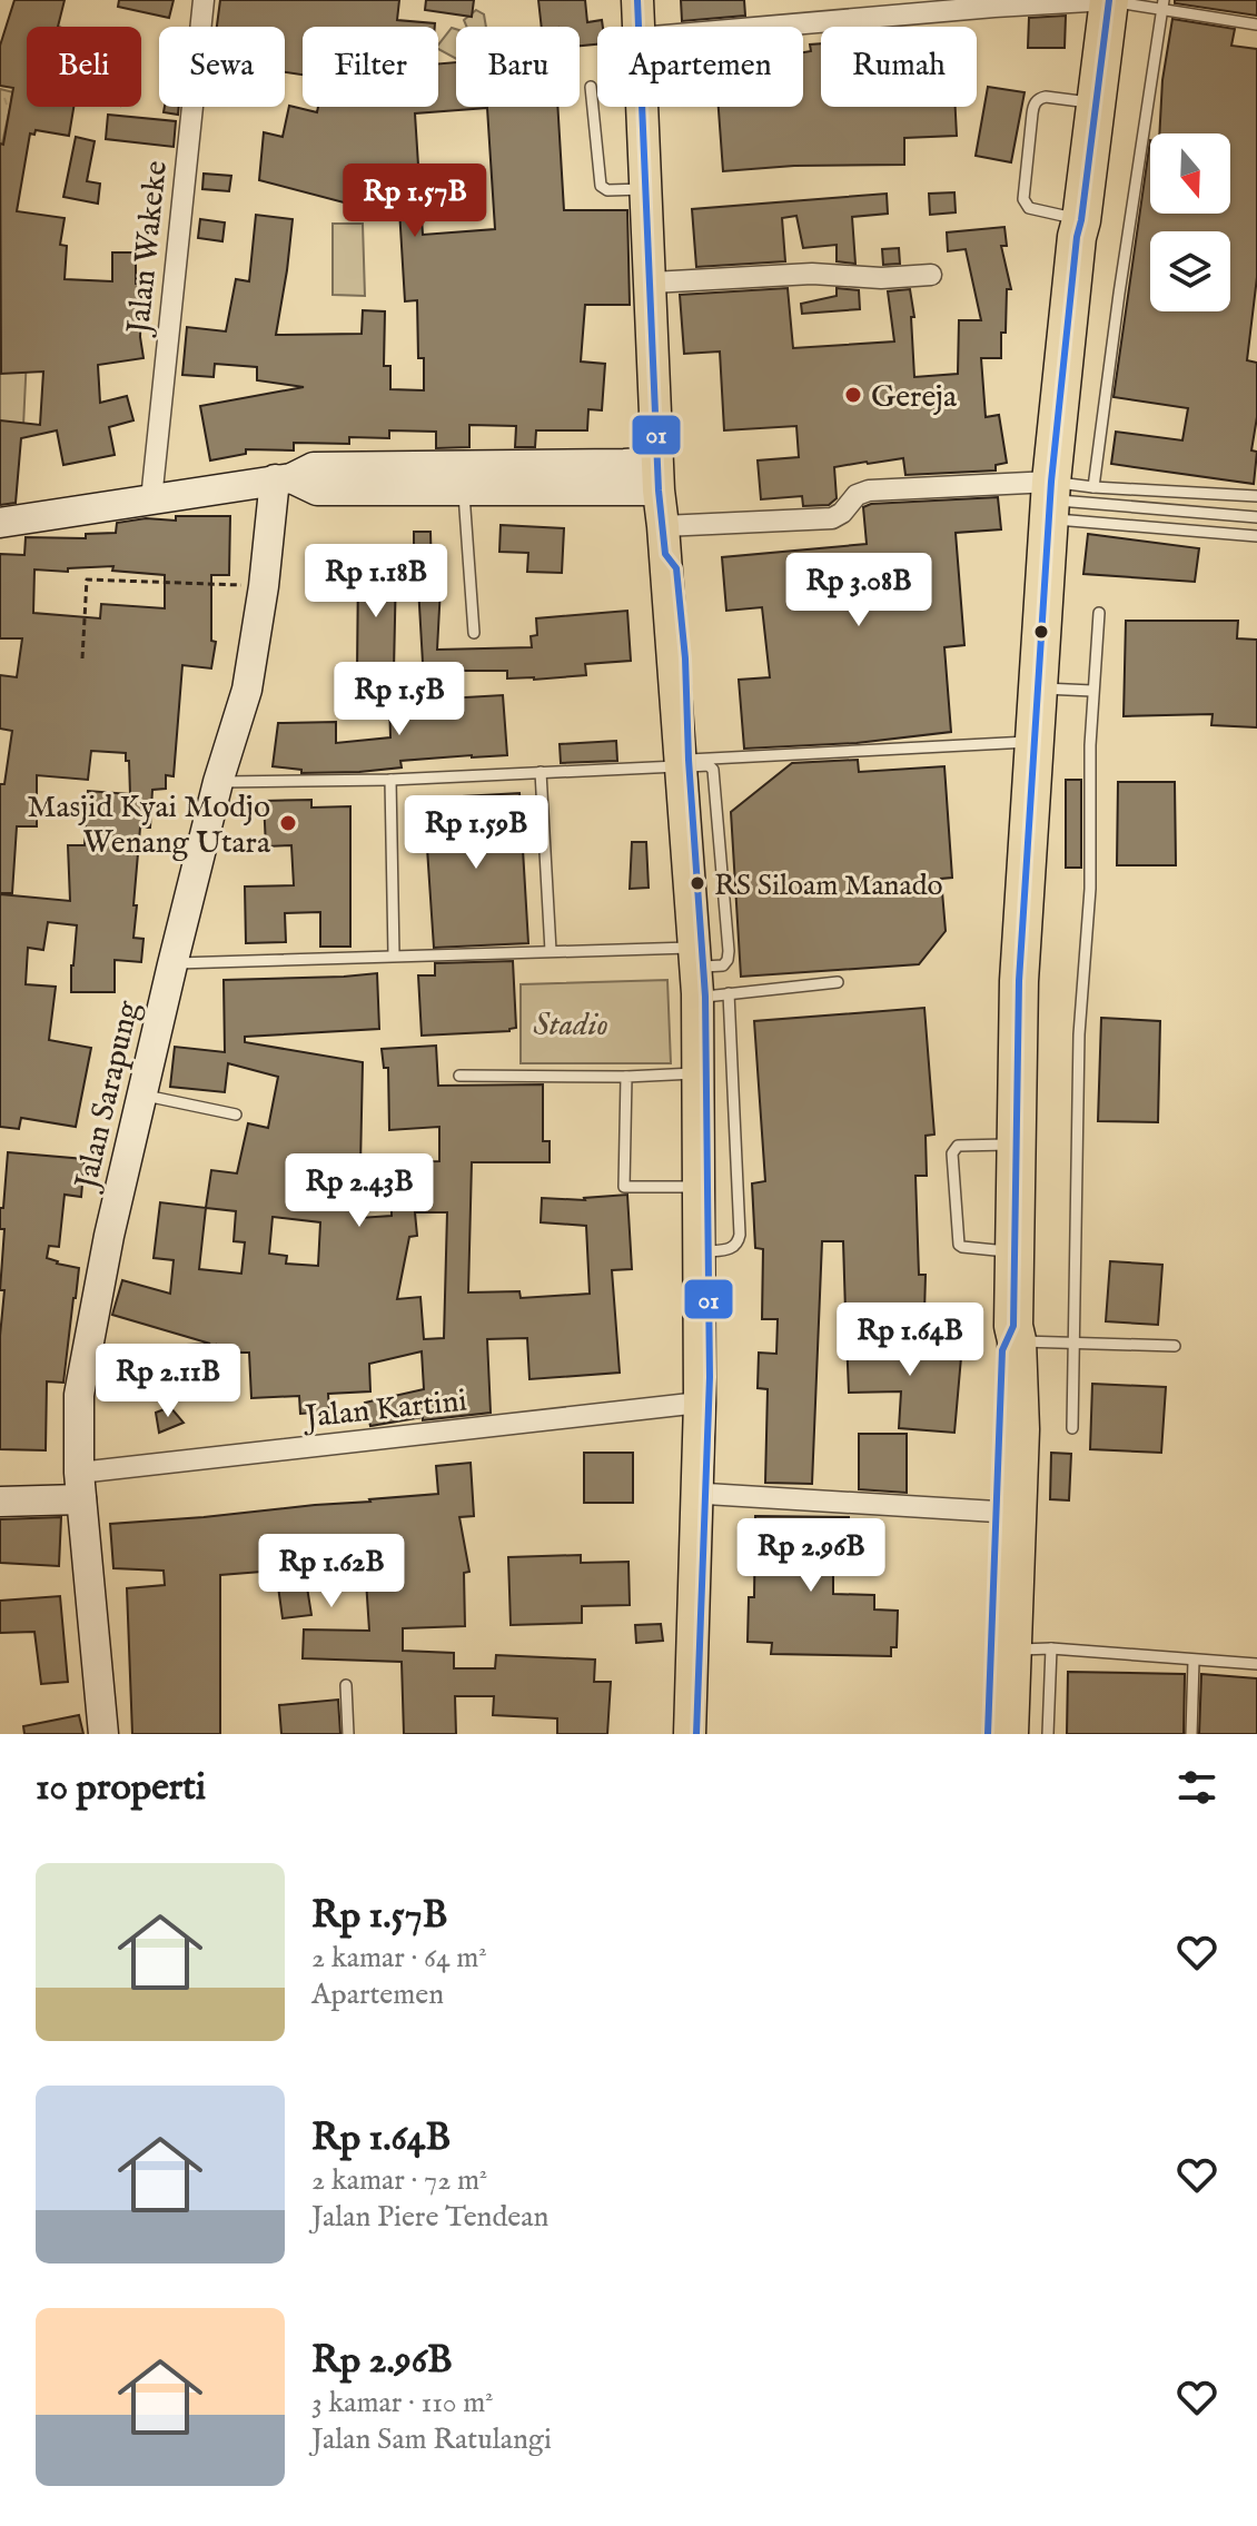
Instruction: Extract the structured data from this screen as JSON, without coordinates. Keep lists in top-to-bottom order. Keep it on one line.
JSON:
{"streets":{"street":["Jalan Wakeke","Jalan Sarapung","Jalan Kartini"]},"crossings":[["Jalan Sarapung","Jalan Kartini"]],"parks":["Stadio"],"places":["Gereja","Masjid Kyai Modjo Wenang Utara","RS Siloam Manado"],"lines":["transit line 01"],"north":"bottom","page":{"chip":["Beli","Sewa","Filter","Baru","Apartemen","Rumah"],"price":["Rp 1.57B","Rp 1.18B","Rp 3.08B","Rp 1.5B","Rp 1.59B","Rp 2.43B","Rp 1.64B","Rp 2.11B","Rp 2.96B","Rp 1.62B"],"heading":"10 properti","list":[{"name":"Rp 1.57B","note":"2 kamar · 64 m² · Apartemen"},{"name":"Rp 1.64B","note":"2 kamar · 72 m² · Jalan Piere Tendean"},{"name":"Rp 2.96B","note":"3 kamar · 110 m² · Jalan Sam Ratulangi"}]}}
